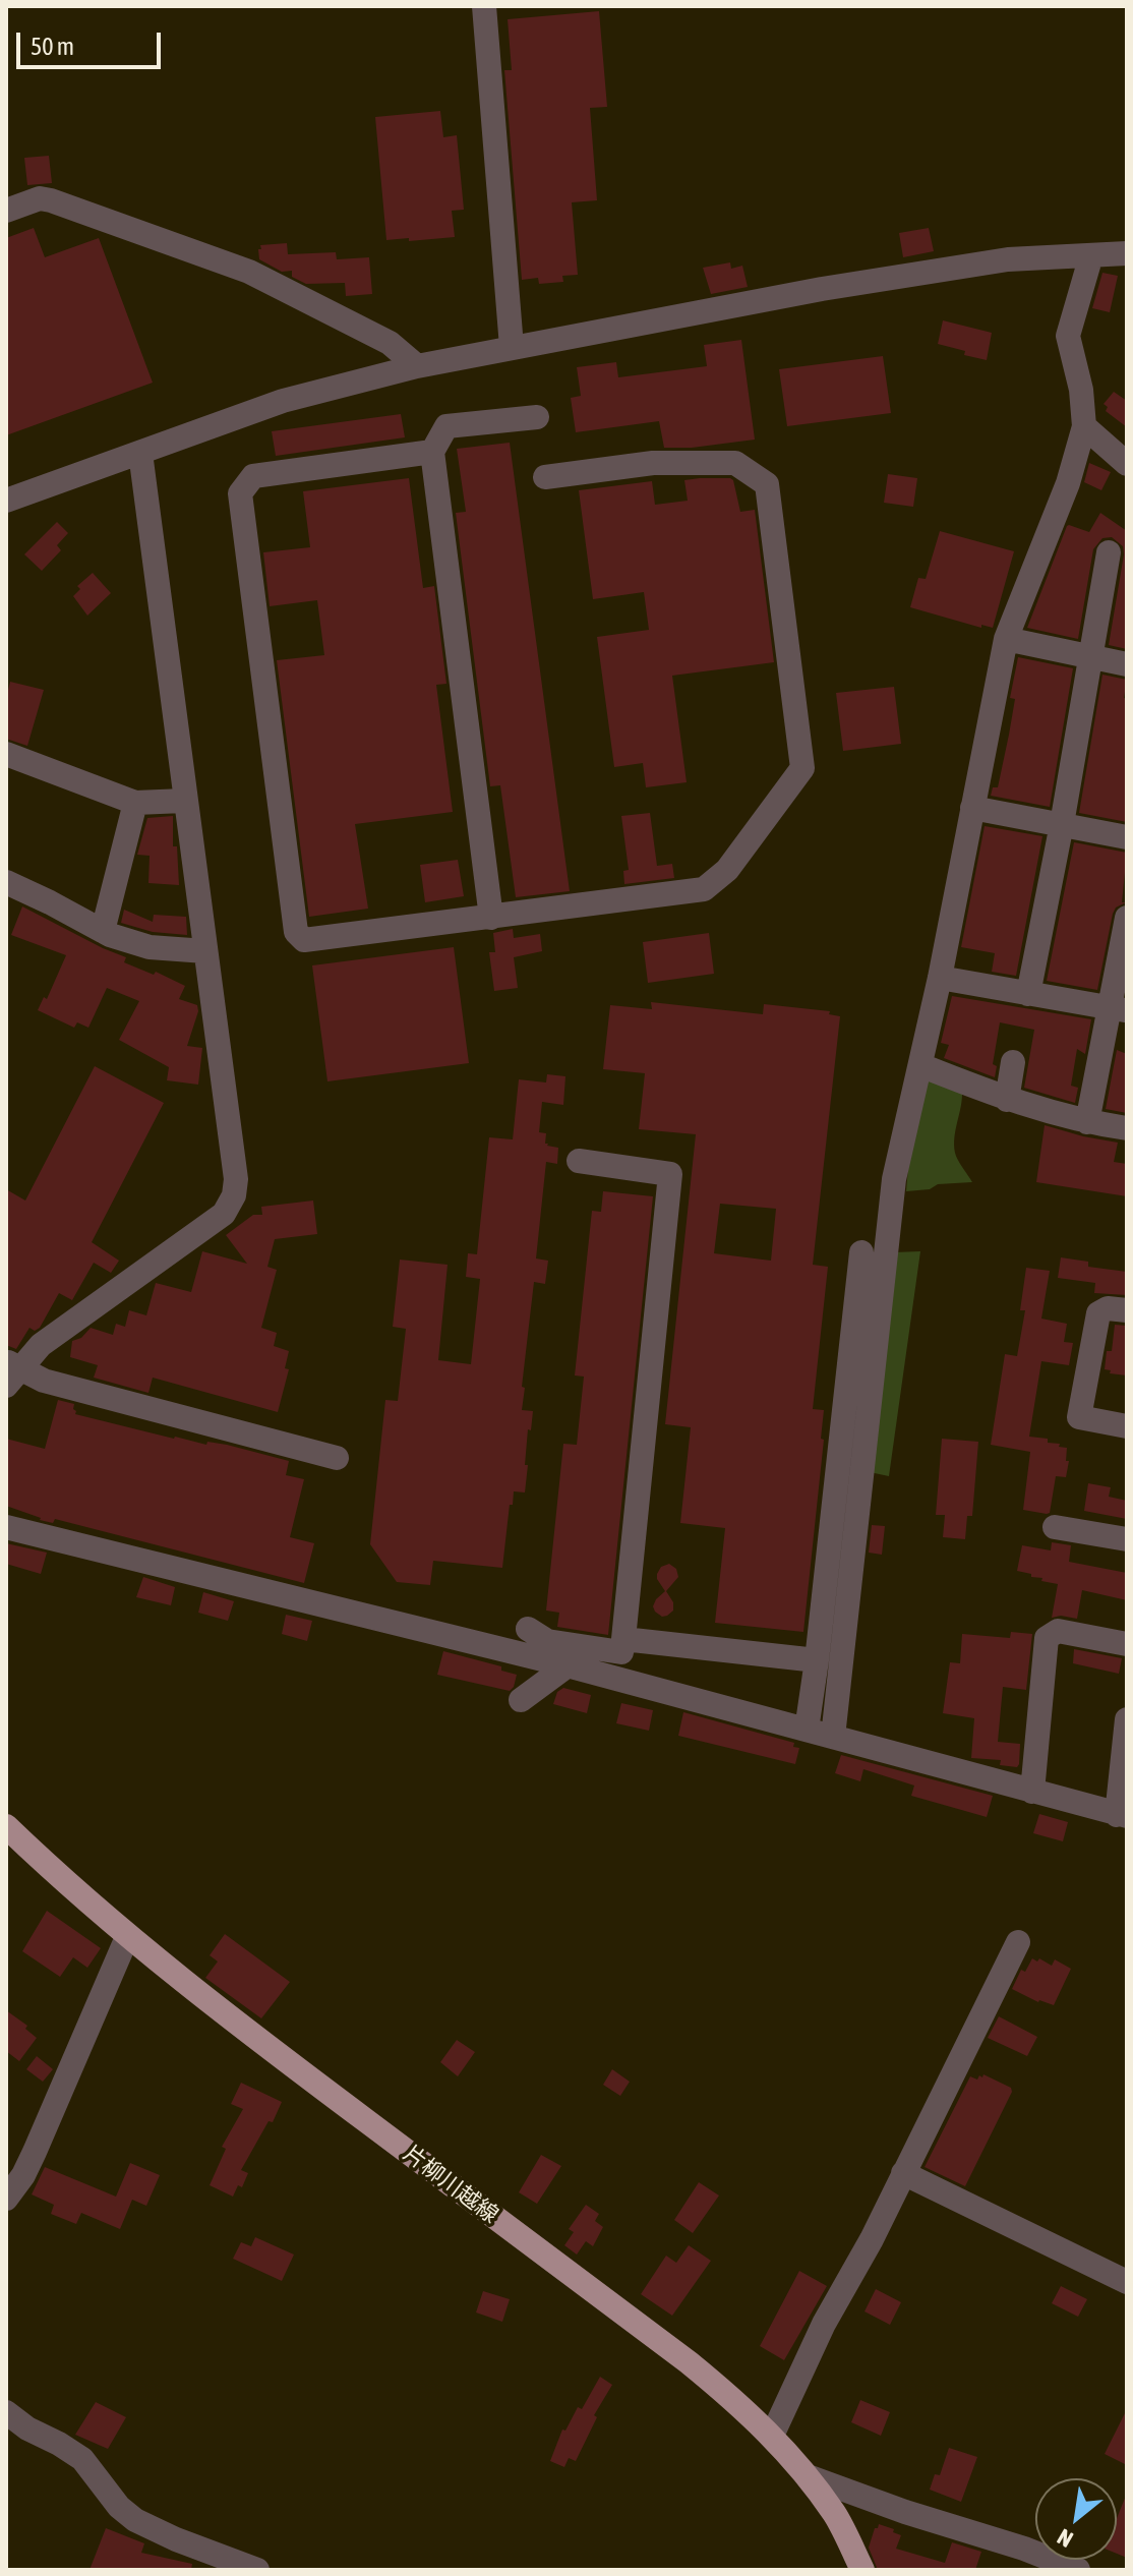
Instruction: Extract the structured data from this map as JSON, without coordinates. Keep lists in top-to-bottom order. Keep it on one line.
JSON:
{"streets":{"main road":["片柳川越線"]},"scale_bar":"50 m","north":"bottom left"}
